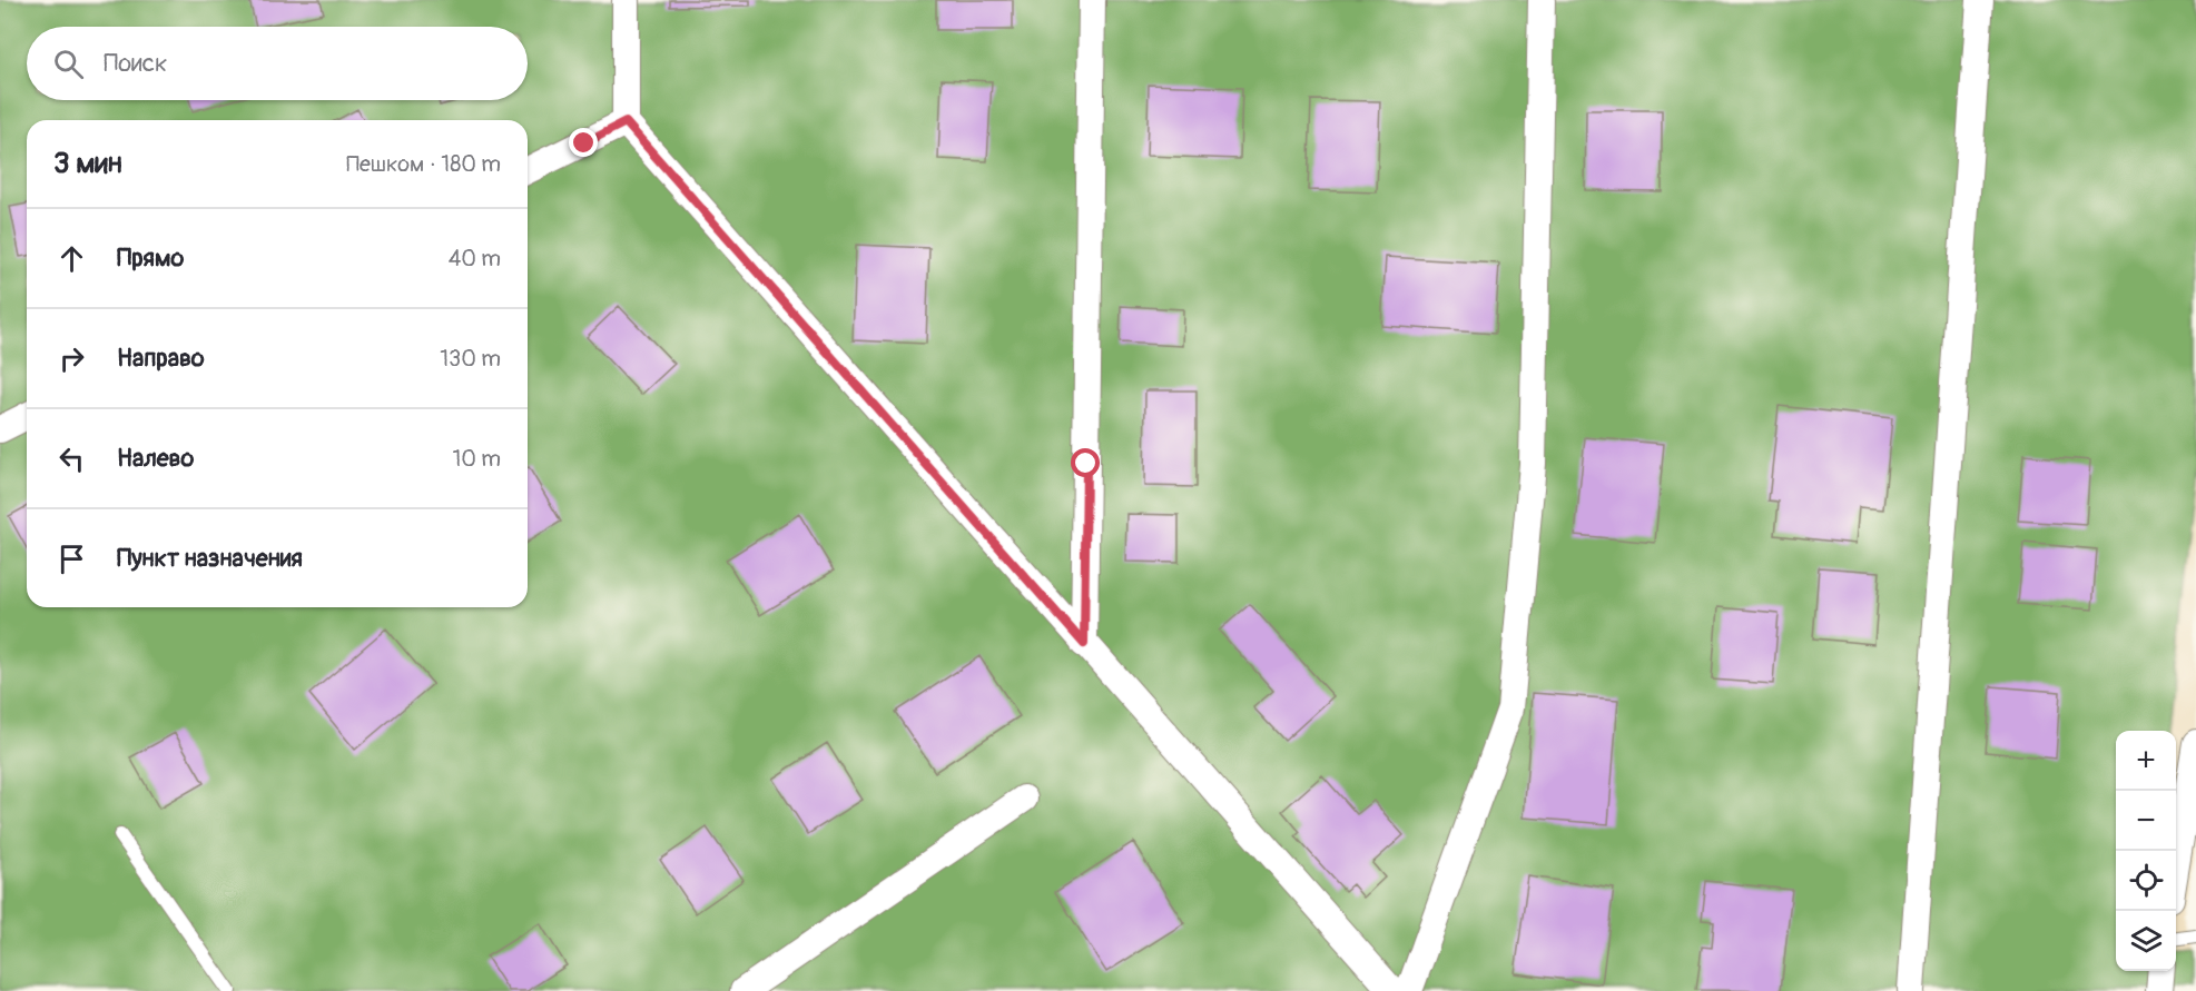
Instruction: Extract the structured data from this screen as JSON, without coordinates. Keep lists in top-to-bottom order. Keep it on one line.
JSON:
{"page":{"search":"Поиск","heading":["3 мин","Пешком · 180 m"],"list":[["Прямо","40 m"],["Направо","130 m"],["Налево","10 m"],"Пункт назначения"],"map_buttons":["+","−"]}}
